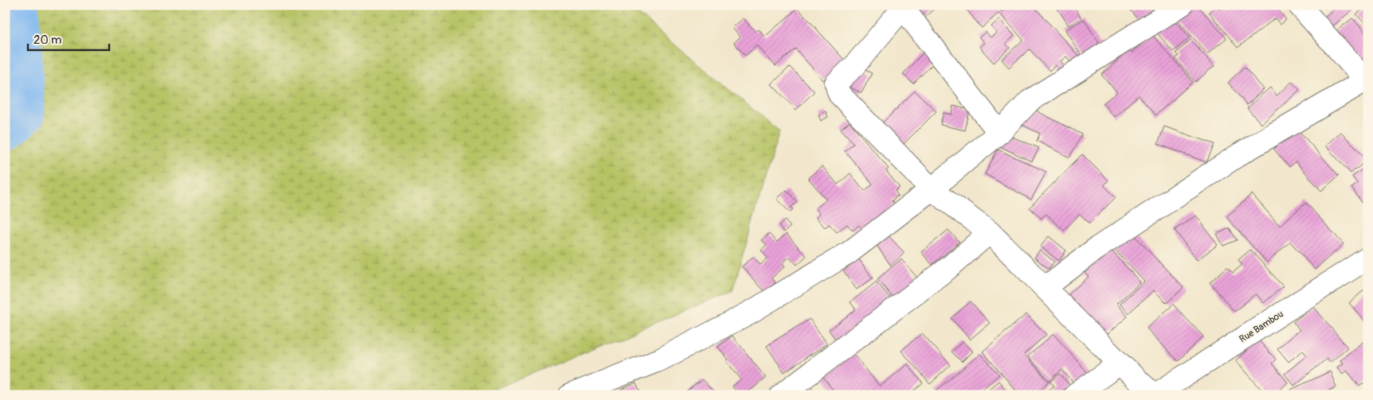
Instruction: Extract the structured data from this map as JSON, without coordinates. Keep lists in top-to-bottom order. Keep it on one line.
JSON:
{"streets":{"street":["Rue Bambou"]},"scale_bar":"20 m"}
